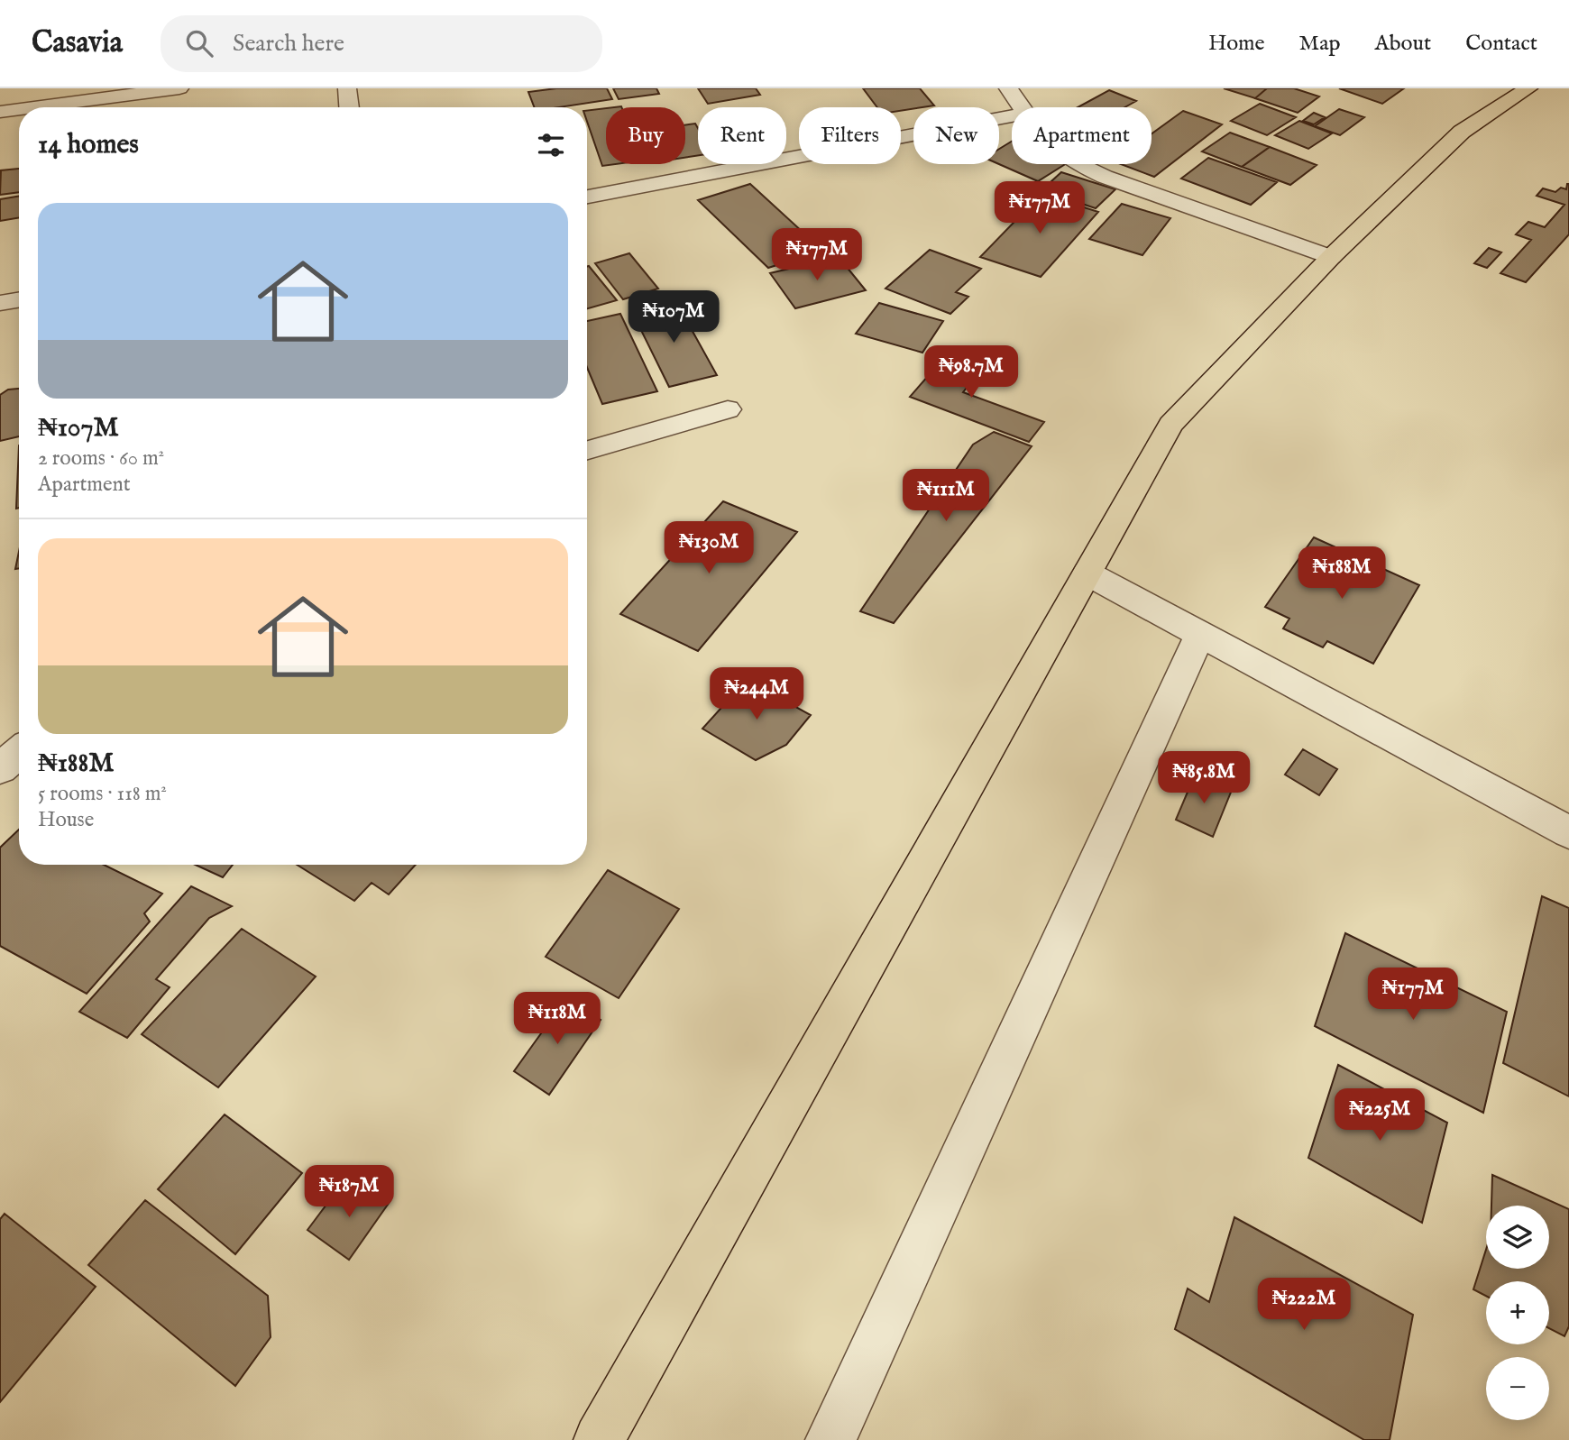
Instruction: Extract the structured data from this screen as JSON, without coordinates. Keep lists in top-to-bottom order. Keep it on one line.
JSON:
{"page":{"header":"Casavia","search":"Search here","nav":["Home","Map","About","Contact"],"chip":["Buy","Rent","Filters","New","Apartment"],"heading":"14 homes","price":["₦177M","₦177M","₦107M","₦98.7M","₦111M","₦130M","₦188M","₦244M","₦85.8M","₦177M","₦118M","₦225M","₦187M","₦222M"],"list":[{"name":"₦107M","note":"2 rooms · 60 m² · Apartment"},{"name":"₦188M","note":"5 rooms · 118 m² · House"}],"map_buttons":["+","−"]}}
